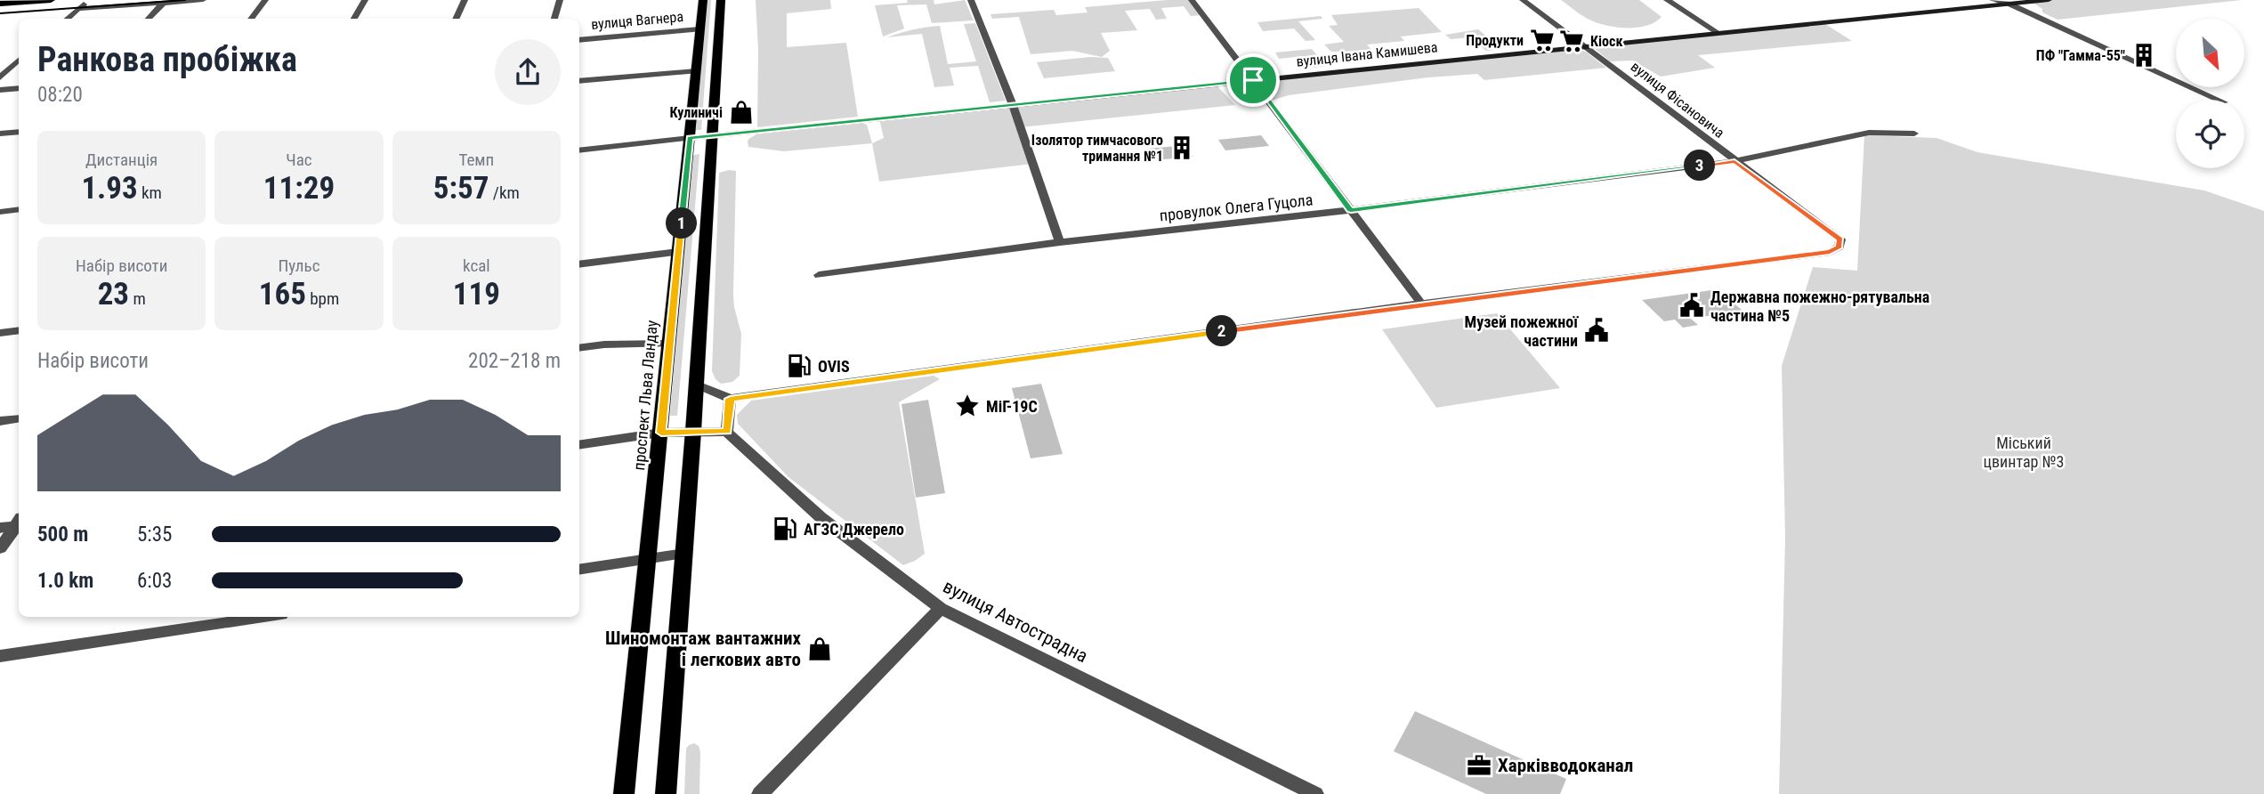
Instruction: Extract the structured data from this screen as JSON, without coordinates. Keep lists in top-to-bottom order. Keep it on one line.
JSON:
{"streets":{"main road":["проспект Льва Ландау"],"street":["вулиця Вагнера","вулиця Івана Камишева","вулиця Фісановича","провулок Олега Гуцола","вулиця Автострадна"]},"crossings":[["вулиця Вагнера","проспект Льва Ландау"],["вулиця Івана Камишева","вулиця Фісановича"],["вулиця Івана Камишева","проспект Льва Ландау"],["вулиця Фісановича","провулок Олега Гуцола"]],"parks":["Міський цвинтар №3"],"places":{"supermarket":["Продукти","Кіоск"],"building":["ПФ \"Гамма-55\"","Ізолятор тимчасового тримання №1"],"shop":["Кулиничі","Шиномонтаж вантажних і легкових авто"],"public building":["Державна пожежно-рятувальна частина №5","Музей пожежної частини"],"fuel station":["OVIS","АГЗС Джерело"],"place":["МіГ-19С"],"office":["Харківводоканал"]},"north":"bottom right","page":{"heading":["Ранкова пробіжка","08:20"],"stats":[["Дистанція","1.93 km"],["Час","11:29"],["Темп","5:57 /km"],["Набір висоти","23 m"],["Пульс","165 bpm"],["kcal","119"]],"pins":["3","1","2"],"chart":["Набір висоти","202–218 m"],"list":[{"name":"500 m","note":"5:35"},{"name":"1.0 km","note":"6:03"}]}}
